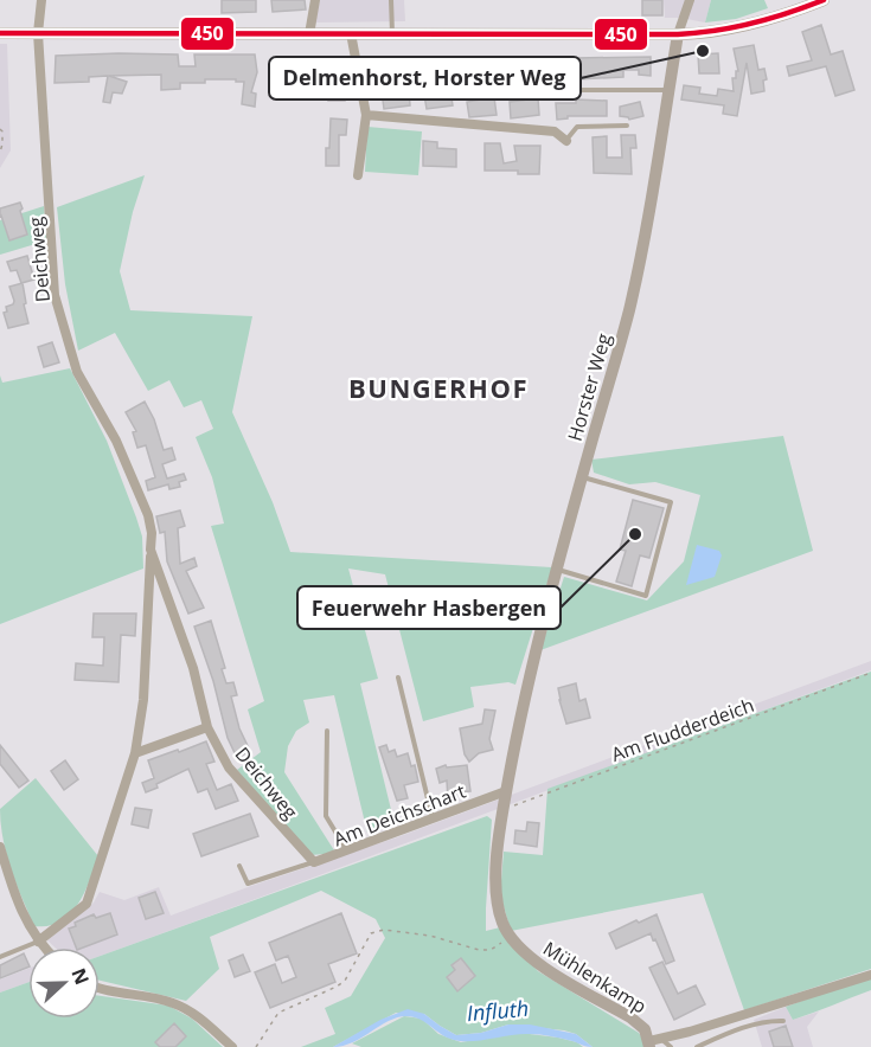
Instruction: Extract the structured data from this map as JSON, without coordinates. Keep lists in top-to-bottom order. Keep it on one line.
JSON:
{"streets":{"street":["Deichweg","Horster Weg","Am Deichschart","Mühlenkamp"],"path":["Am Fludderdeich"]},"crossings":[["Deichweg","Am Deichschart"],["Horster Weg","Am Deichschart"],["Horster Weg","Mühlenkamp"],["Am Fludderdeich","Mühlenkamp"],["Am Deichschart","Mühlenkamp"]],"districts":["BUNGERHOF"],"water":["Influth"],"places":["Delmenhorst, Horster Weg","Feuerwehr Hasbergen"],"lines":["transit line 450"],"north":"right"}
